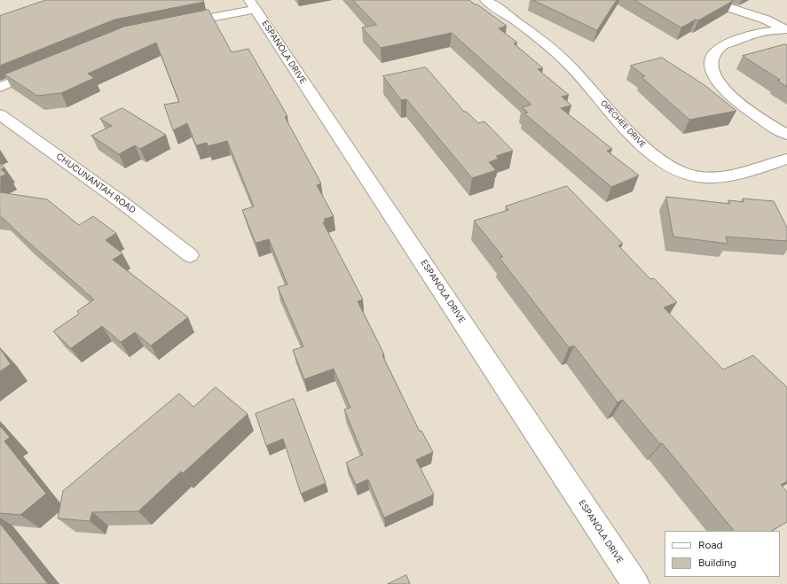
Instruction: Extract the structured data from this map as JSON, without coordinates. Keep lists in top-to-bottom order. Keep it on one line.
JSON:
{"streets":{"street":["ESPANOLA DRIVE","OPECHEE DRIVE","CHUCUNANTAH ROAD"]},"legend":["Road","Building"]}
